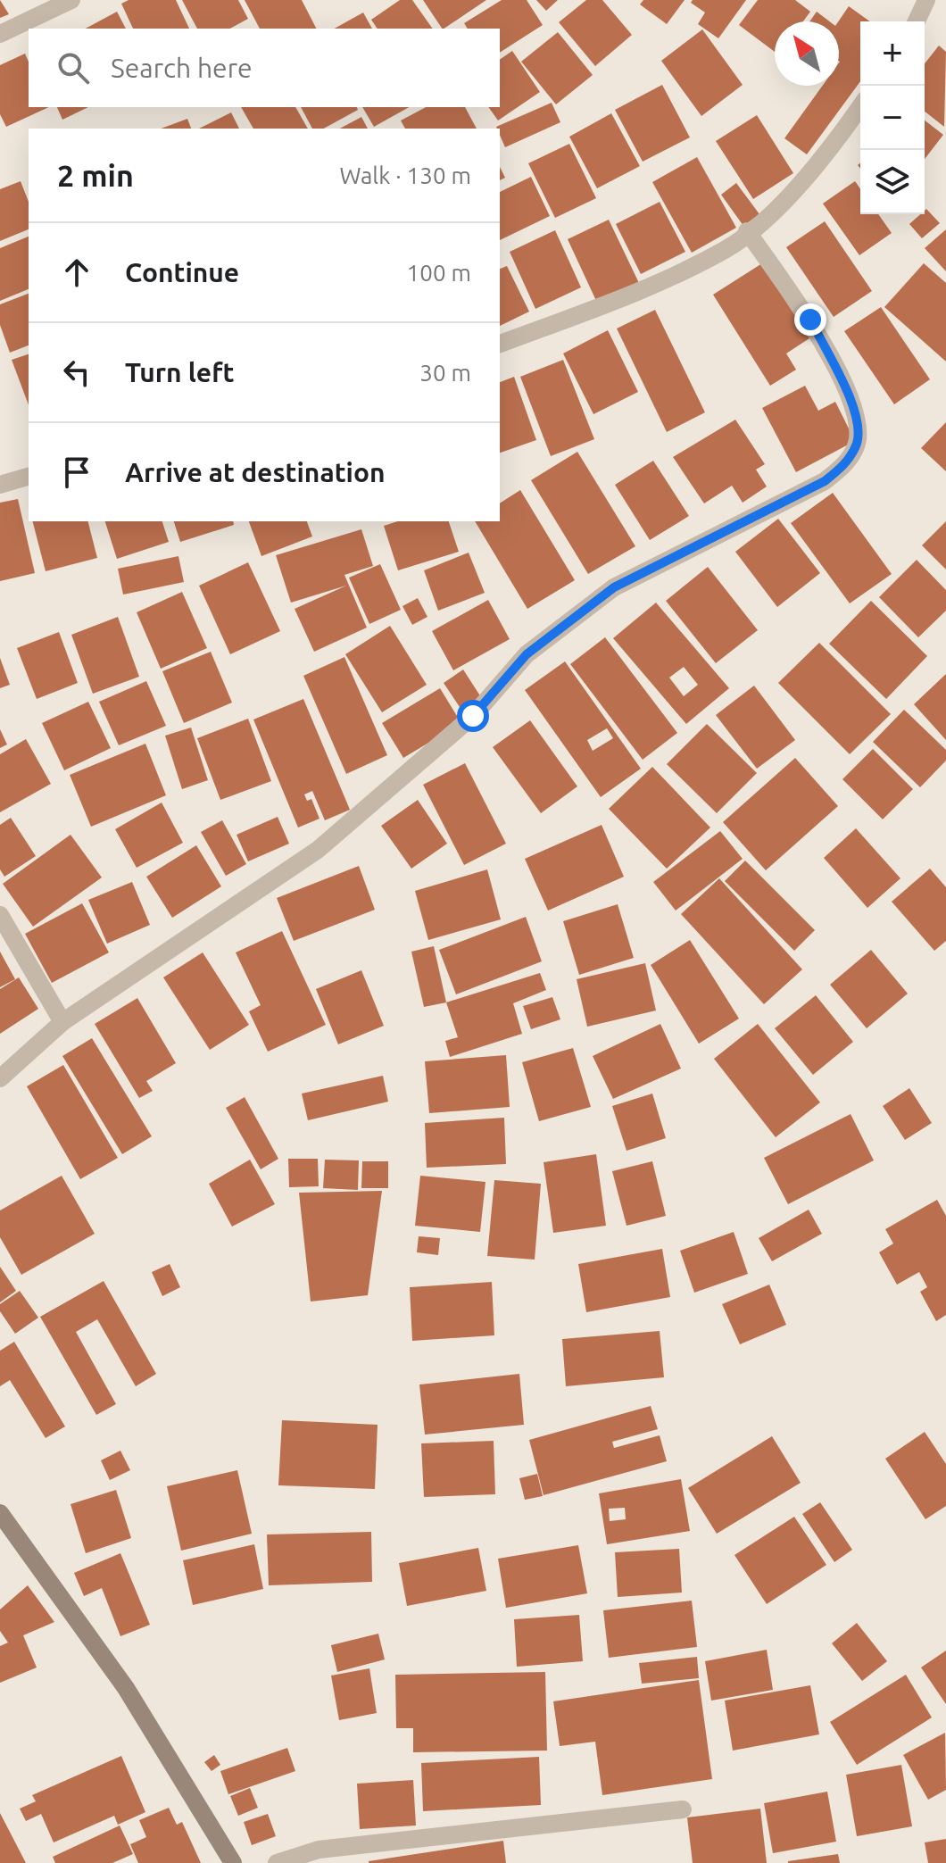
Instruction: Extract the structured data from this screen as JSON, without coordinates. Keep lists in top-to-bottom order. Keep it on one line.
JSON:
{"north":"top left","page":{"map_buttons":["+","−"],"search":"Search here","heading":["2 min","Walk · 130 m"],"list":[["Continue","100 m"],["Turn left","30 m"],"Arrive at destination"]}}
